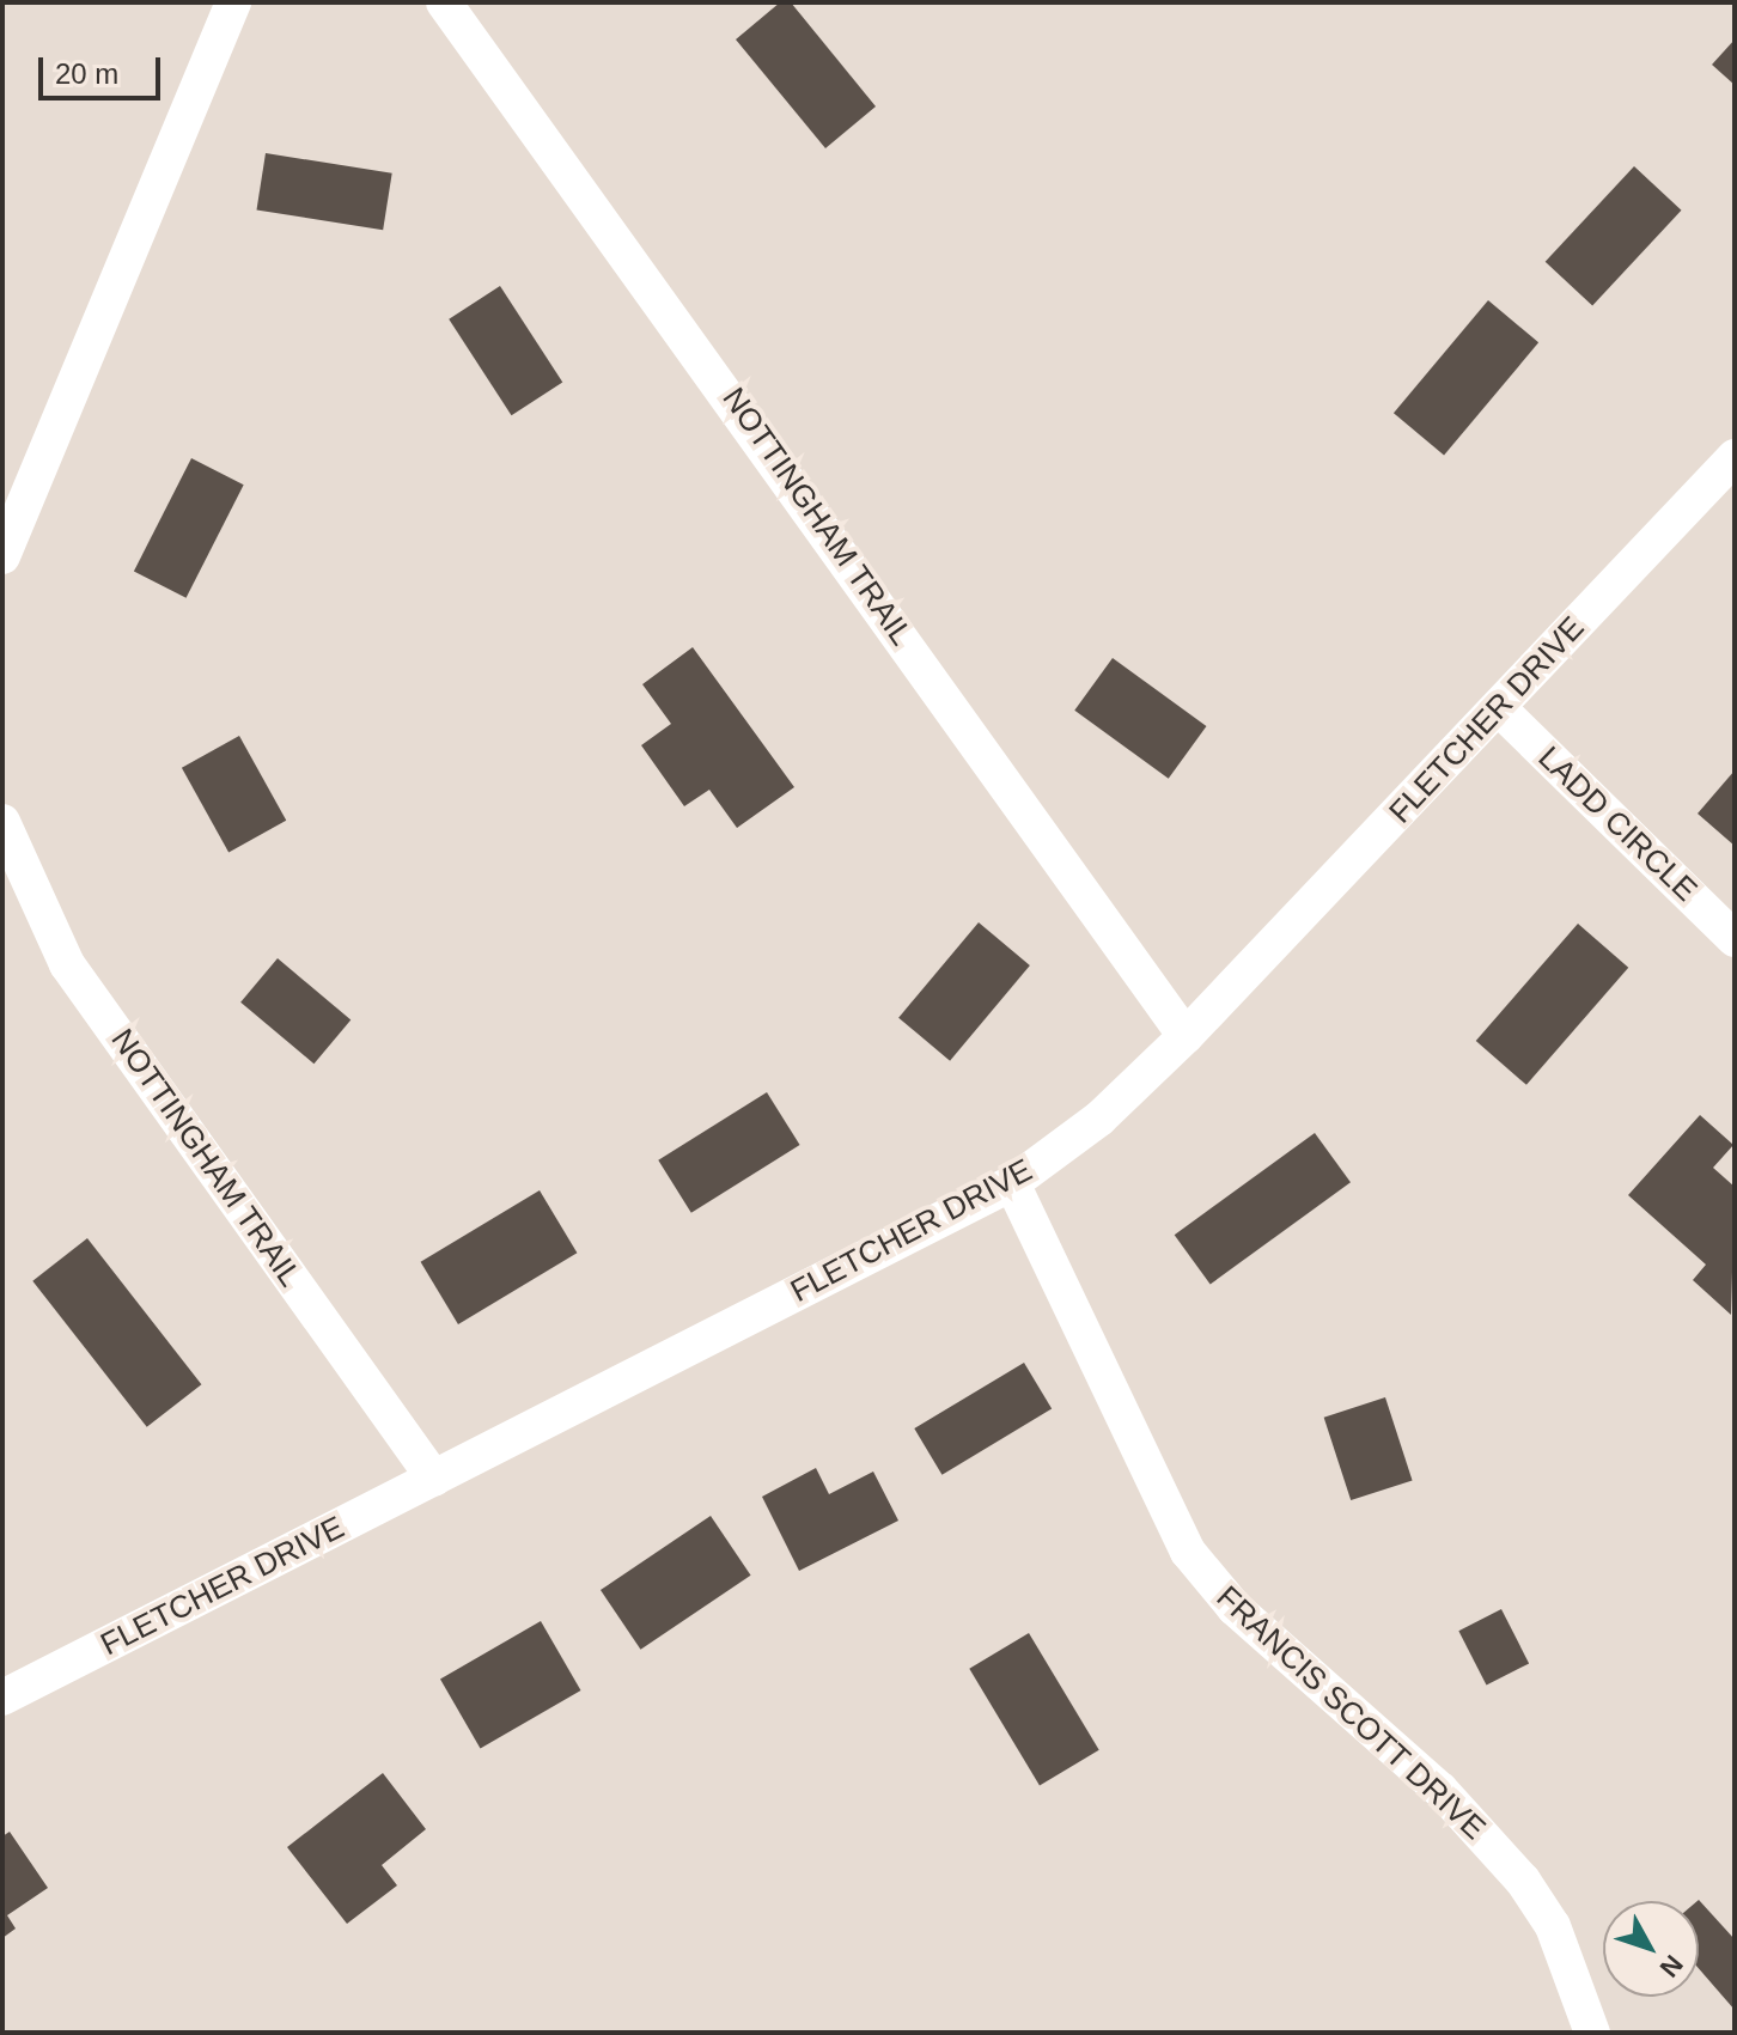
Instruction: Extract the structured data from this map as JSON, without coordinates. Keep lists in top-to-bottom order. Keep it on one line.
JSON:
{"streets":{"street":["NOTTINGHAM TRAIL","FLETCHER DRIVE","LADD CIRCLE","FRANCIS SCOTT DRIVE"]},"crossings":[["NOTTINGHAM TRAIL","FLETCHER DRIVE"],["FLETCHER DRIVE","LADD CIRCLE"],["FLETCHER DRIVE","FRANCIS SCOTT DRIVE"]],"scale_bar":"20 m","north":"bottom right"}
